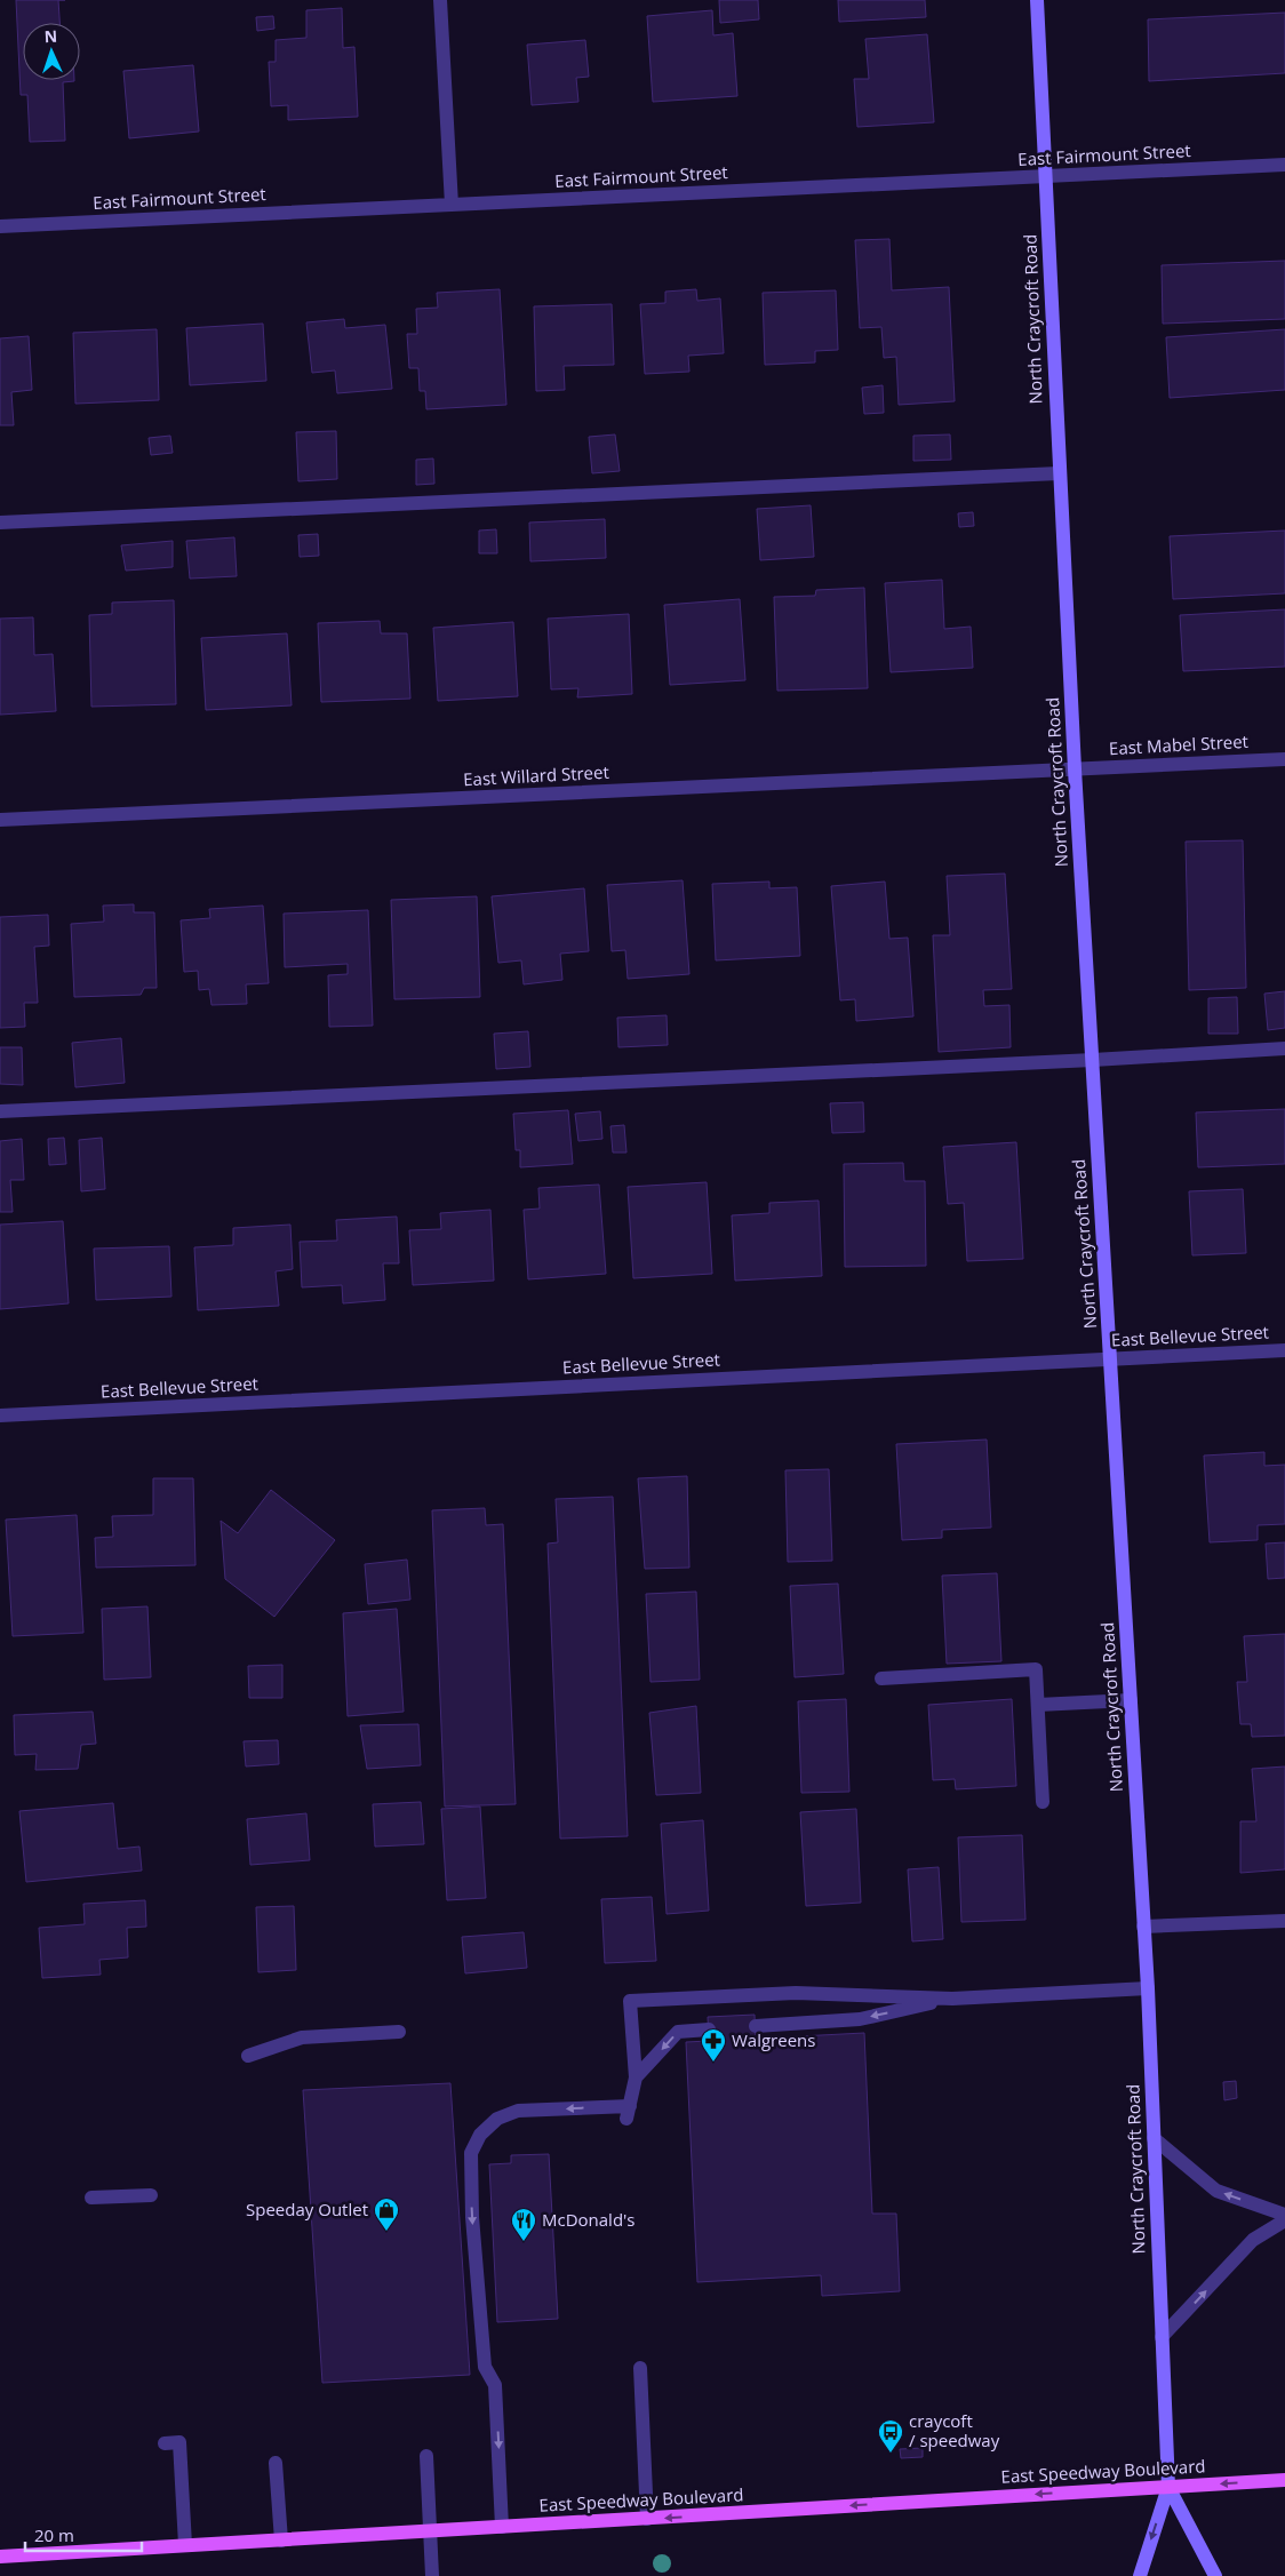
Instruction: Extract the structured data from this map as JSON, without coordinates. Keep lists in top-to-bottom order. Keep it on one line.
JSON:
{"streets":{"main road":["North Craycroft Road","East Speedway Boulevard"],"street":["East Fairmount Street","East Mabel Street","East Willard Street","East Bellevue Street"]},"crossings":[["East Fairmount Street","North Craycroft Road"],["North Craycroft Road","East Mabel Street"],["North Craycroft Road","East Willard Street"],["North Craycroft Road","East Bellevue Street"],["North Craycroft Road","East Speedway Boulevard"],["East Mabel Street","East Willard Street"]],"one_way":["East Speedway Boulevard"],"places":{"pharmacy":["Walgreens"],"shop":["Speeday Outlet"],"restaurant":["McDonald's"],"bus stop":["craycoft / speedway"]},"scale_bar":"20 m","north":"top"}
